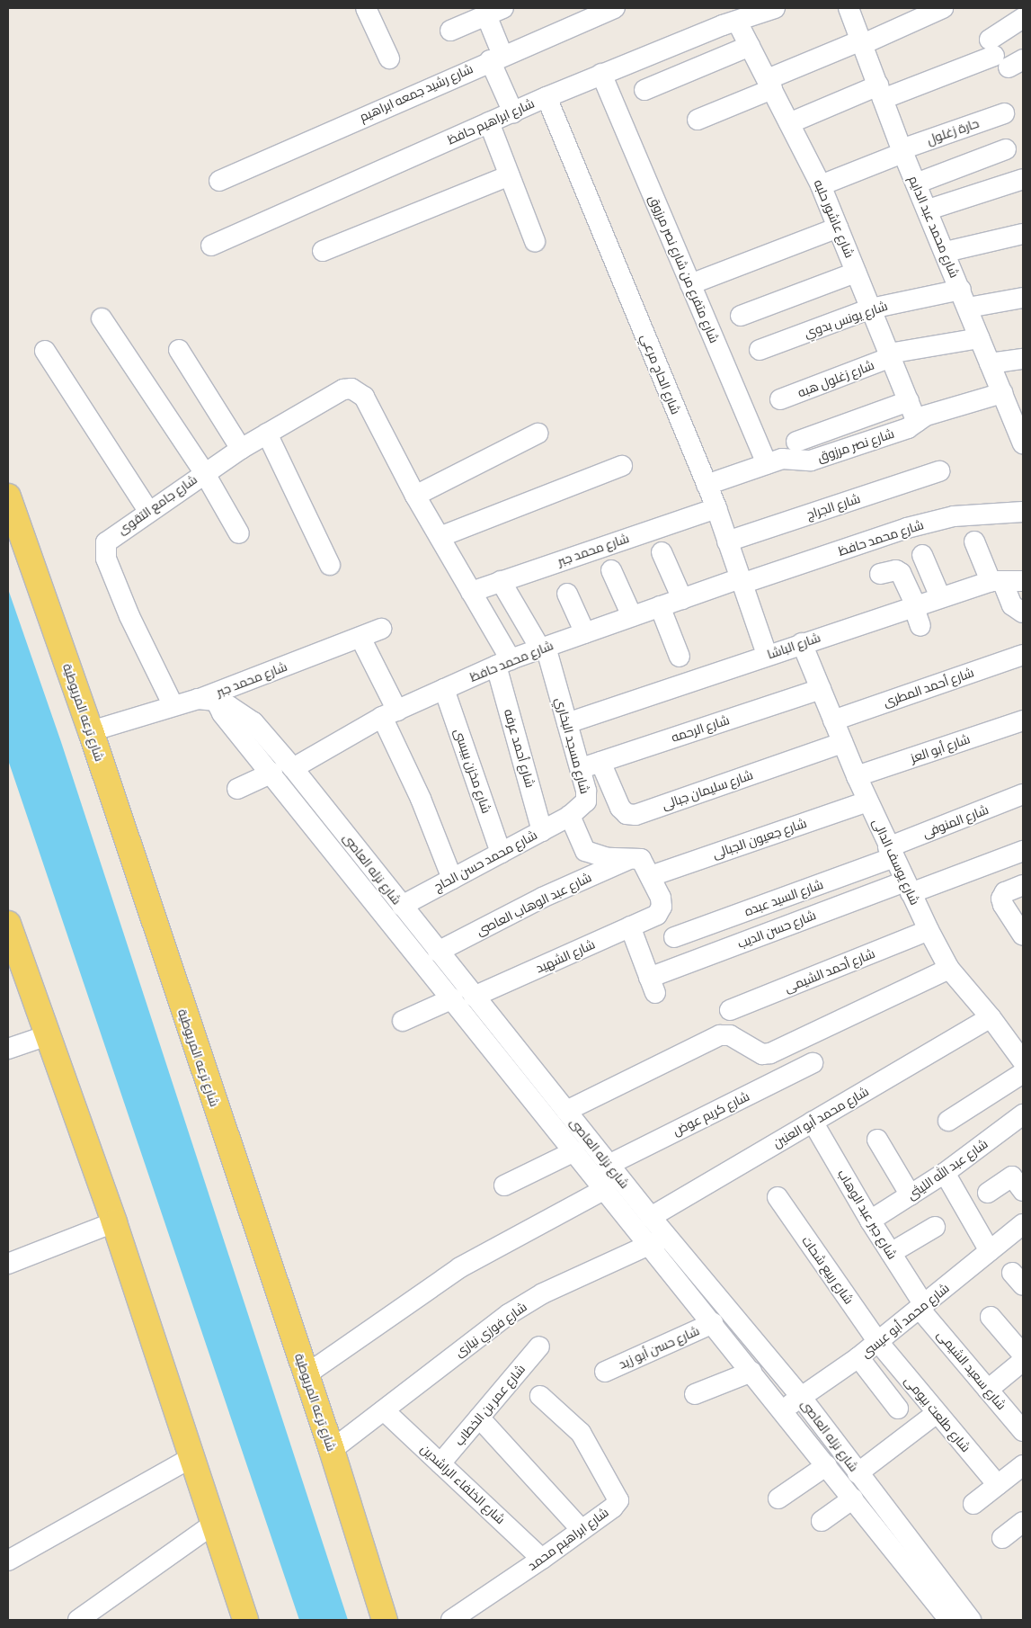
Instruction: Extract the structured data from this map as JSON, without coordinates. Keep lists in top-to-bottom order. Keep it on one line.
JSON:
{"streets":{"main road":["شارع ترعه المريوطية"],"street":["شارع رشيد جمعه ابراهيم","شارع ابراهيم حافظ","حارة زغلول","شارع عاشور حلبه","شارع محمد عبد الدايم","شارع متفرع من شارع نصر مرزوق","شارع يونس بدوي","شارع الحاج مرعي","شارع زغلول هبه","شارع نصر مرزوق","شارع جامع التقوى","شارع الجراج","شارع محمد حافظ","شارع محمد جبر","شارع الباشا","شارع أحمد المطرى","شارع الرحمه","شارع مسجد البخاري","شارع أحمد عرفه","شارع أبو العز","شارع مخزن بيبسى","شارع سليمان جبالى","شارع المنوفى","شارع جعيون الجبالى","شارع محمد حسن الحاج","شارع يوسف الدالى","شارع نزله العاصى","شارع السيد عبده","شارع عبد الوهاب العاصى","شارع حسن الديب","شارع الشهيد","شارع أحمد الشيمى","شارع كريم عوض","شارع محمد أبو العنين","شارع عبد الله الليثى","شارع جبر عبد الوهاب","شارع ربيع شحات","شارع محمد أبو عيسى","شارع فوزي نيازى","شارع حسن أبو زيد","شارع سعيد الشيمى","شارع عمر بن الخطاب","شارع طلعت بيومى","شارع الخلفاء الراشدين","شارع ابراهيم محمد"]},"crossings":[["شارع ابراهيم حافظ","شارع عاشور حلبه"],["شارع ابراهيم حافظ","شارع متفرع من شارع نصر مرزوق"],["شارع ابراهيم حافظ","شارع الحاج مرعي"],["حارة زغلول","شارع عاشور حلبه"],["حارة زغلول","شارع محمد عبد الدايم"],["شارع عاشور حلبه","شارع يونس بدوي"],["شارع عاشور حلبه","شارع زغلول هبه"],["شارع عاشور حلبه","شارع نصر مرزوق"],["شارع محمد عبد الدايم","شارع يونس بدوي"],["شارع محمد عبد الدايم","شارع زغلول هبه"],["شارع محمد عبد الدايم","شارع نصر مرزوق"],["شارع متفرع من شارع نصر مرزوق","شارع نصر مرزوق"],["شارع الحاج مرعي","شارع نصر مرزوق"],["شارع الحاج مرعي","شارع الجراج"],["شارع الحاج مرعي","شارع محمد حافظ"],["شارع الحاج مرعي","شارع محمد جبر"],["شارع الحاج مرعي","شارع الباشا"],["شارع جامع التقوى","شارع أحمد عرفه"],["شارع محمد حافظ","شارع مسجد البخاري"],["شارع محمد حافظ","شارع أحمد عرفه"],["شارع محمد حافظ","شارع مخزن بيبسى"],["شارع محمد حافظ","شارع نزله العاصى"],["شارع محمد جبر","شارع مسجد البخاري"],["شارع محمد جبر","شارع أحمد عرفه"],["شارع محمد جبر","شارع نزله العاصى"],["شارع الباشا","شارع مسجد البخاري"],["شارع الباشا","شارع يوسف الدالى"],["شارع أحمد المطرى","شارع يوسف الدالى"],["شارع ترعه المريوطية","شارع فوزي نيازى"],["شارع الرحمه","شارع مسجد البخاري"],["شارع الرحمه","شارع سليمان جبالى"],["شارع الرحمه","شارع يوسف الدالى"],["شارع مسجد البخاري","شارع محمد حسن الحاج"],["شارع أحمد عرفه","شارع محمد حسن الحاج"],["شارع أبو العز","شارع يوسف الدالى"],["شارع مخزن بيبسى","شارع محمد حسن الحاج"],["شارع سليمان جبالى","شارع يوسف الدالى"],["شارع المنوفى","شارع يوسف الدالى"],["شارع المنوفى","شارع السيد عبده"],["شارع جعيون الجبالى","شارع يوسف الدالى"],["شارع جعيون الجبالى","شارع الشهيد"],["شارع محمد حسن الحاج","شارع نزله العاصى"],["شارع يوسف الدالى","شارع السيد عبده"],["شارع يوسف الدالى","شارع حسن الديب"],["شارع يوسف الدالى","شارع أحمد الشيمى"],["شارع يوسف الدالى","شارع محمد أبو العنين"],["شارع نزله العاصى","شارع عبد الوهاب العاصى"],["شارع نزله العاصى","شارع الشهيد"],["شارع نزله العاصى","شارع كريم عوض"],["شارع نزله العاصى","شارع محمد أبو العنين"],["شارع نزله العاصى","شارع محمد أبو عيسى"],["شارع نزله العاصى","شارع فوزي نيازى"],["شارع نزله العاصى","شارع حسن أبو زيد"],["شارع حسن الديب","شارع الشهيد"],["شارع محمد أبو العنين","شارع جبر عبد الوهاب"],["شارع عبد الله الليثى","شارع جبر عبد الوهاب"],["شارع جبر عبد الوهاب","شارع محمد أبو عيسى"],["شارع جبر عبد الوهاب","شارع سعيد الشيمى"],["شارع ربيع شحات","شارع محمد أبو عيسى"],["شارع ربيع شحات","شارع طلعت بيومى"],["شارع محمد أبو عيسى","شارع سعيد الشيمى"],["شارع محمد أبو عيسى","شارع طلعت بيومى"],["شارع فوزي نيازى","شارع الخلفاء الراشدين"],["شارع عمر بن الخطاب","شارع الخلفاء الراشدين"],["شارع الخلفاء الراشدين","شارع ابراهيم محمد"]]}
